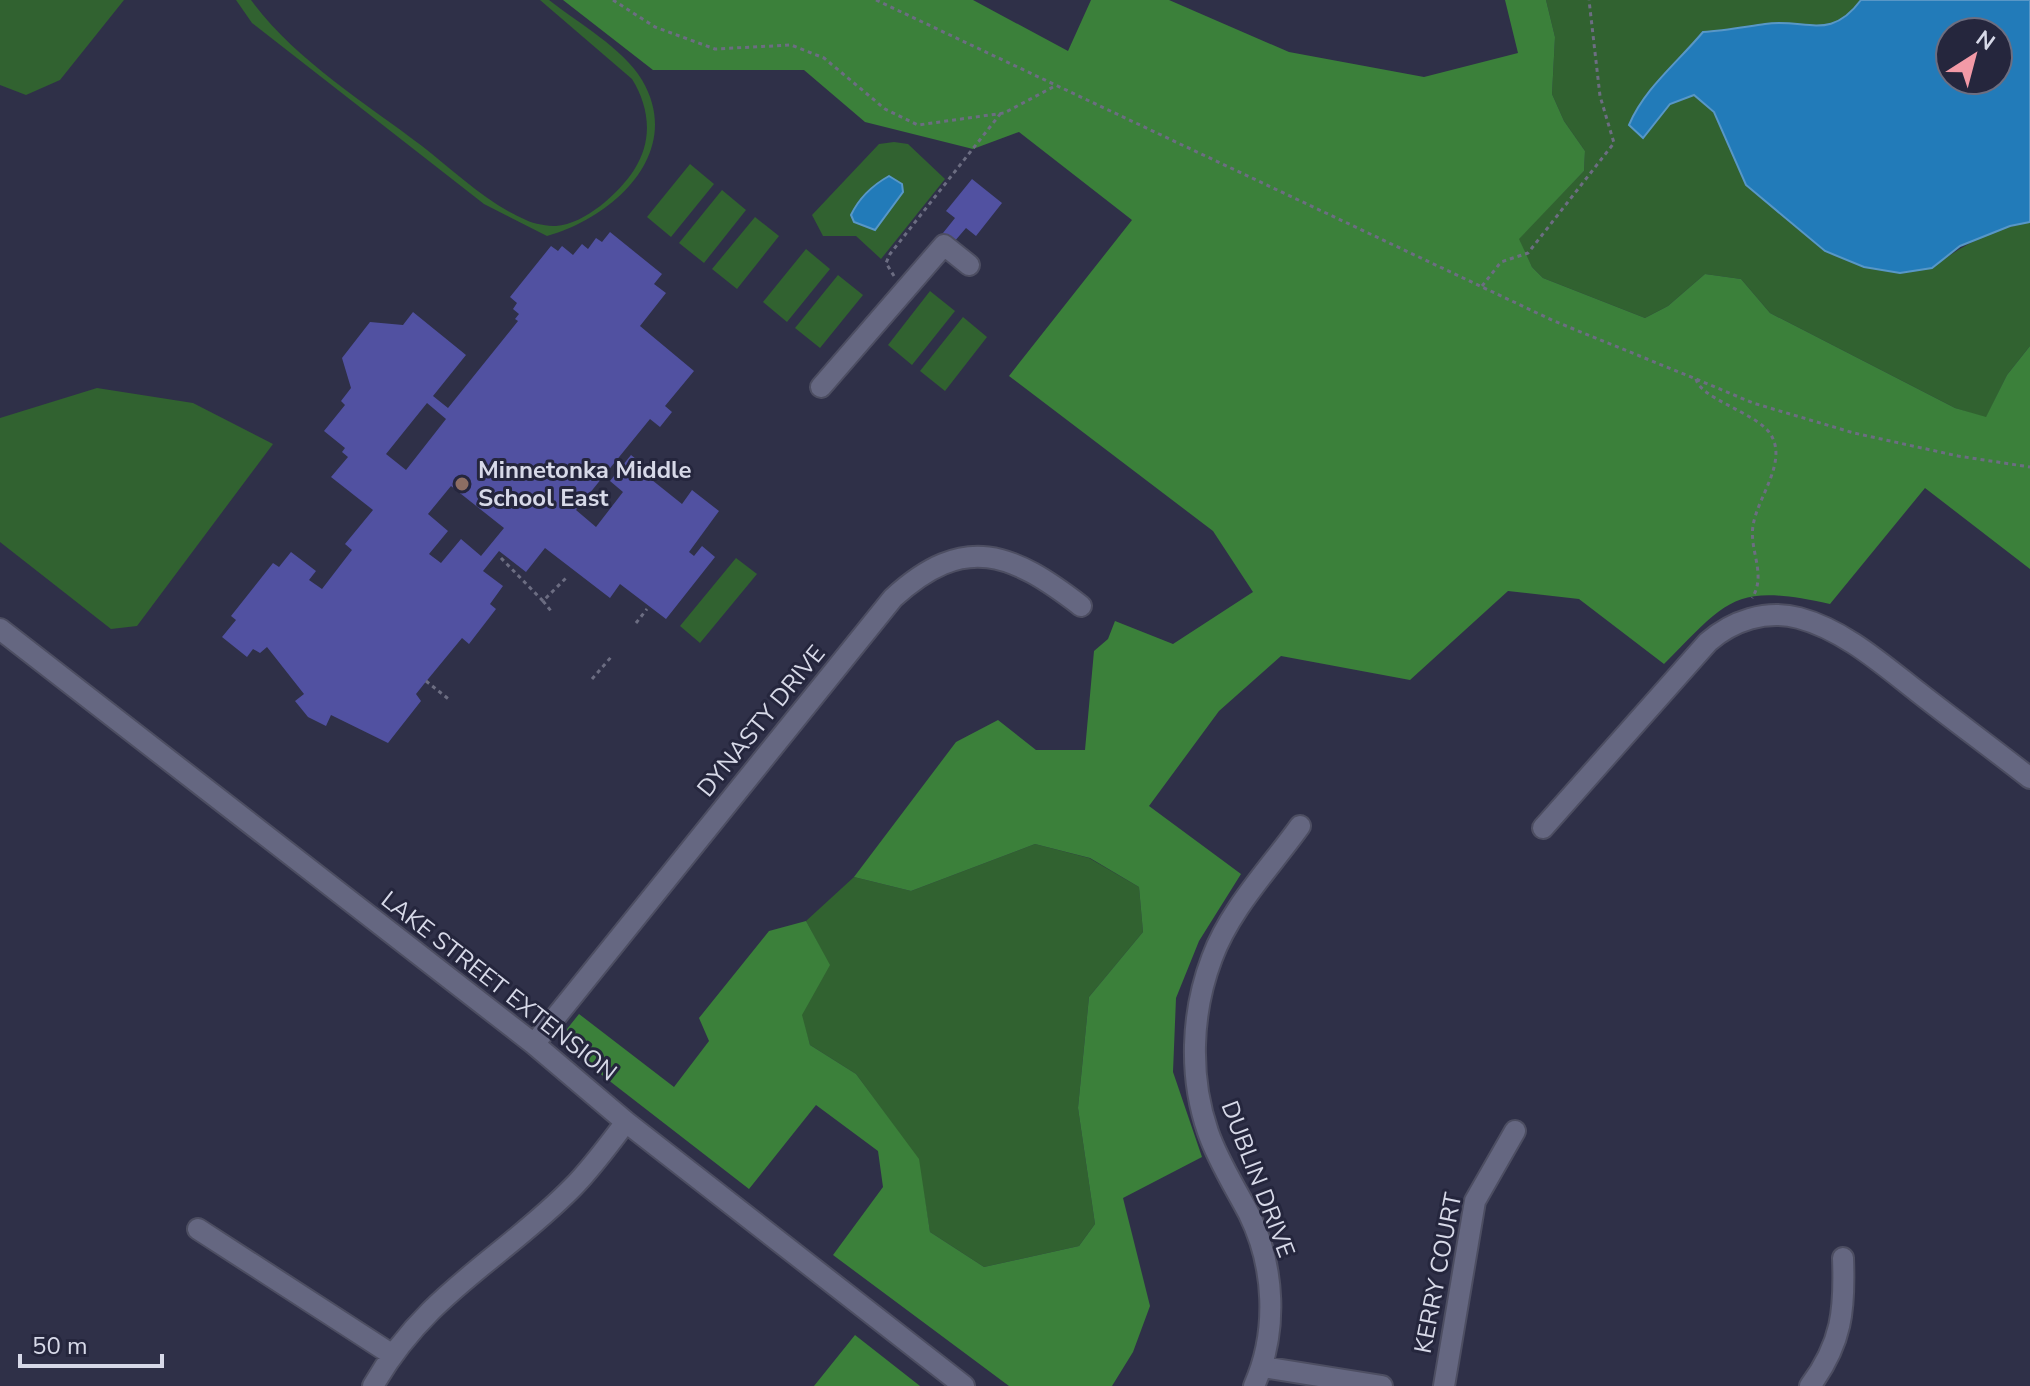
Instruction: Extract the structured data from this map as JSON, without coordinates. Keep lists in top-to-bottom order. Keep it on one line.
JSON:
{"streets":{"street":["DYNASTY DRIVE","LAKE STREET EXTENSION","DUBLIN DRIVE","KERRY COURT"]},"crossings":[["DYNASTY DRIVE","LAKE STREET EXTENSION"]],"places":["Minnetonka Middle School East"],"scale_bar":"50 m","north":"top right"}
